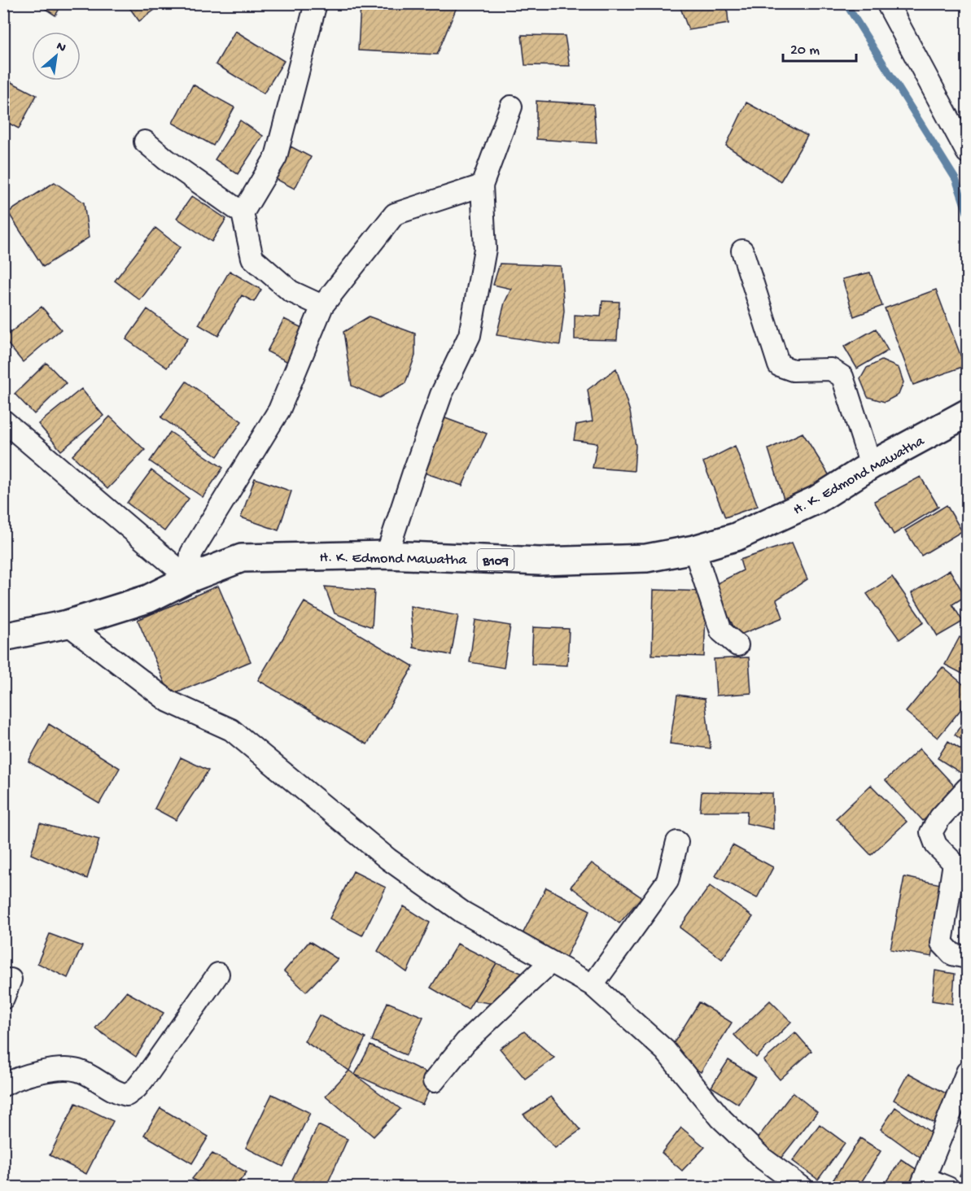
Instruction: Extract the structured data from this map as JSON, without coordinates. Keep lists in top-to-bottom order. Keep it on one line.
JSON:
{"streets":{"main road":["H. K. Edmond Mawatha","B109"]},"scale_bar":"20 m","north":"top right"}
